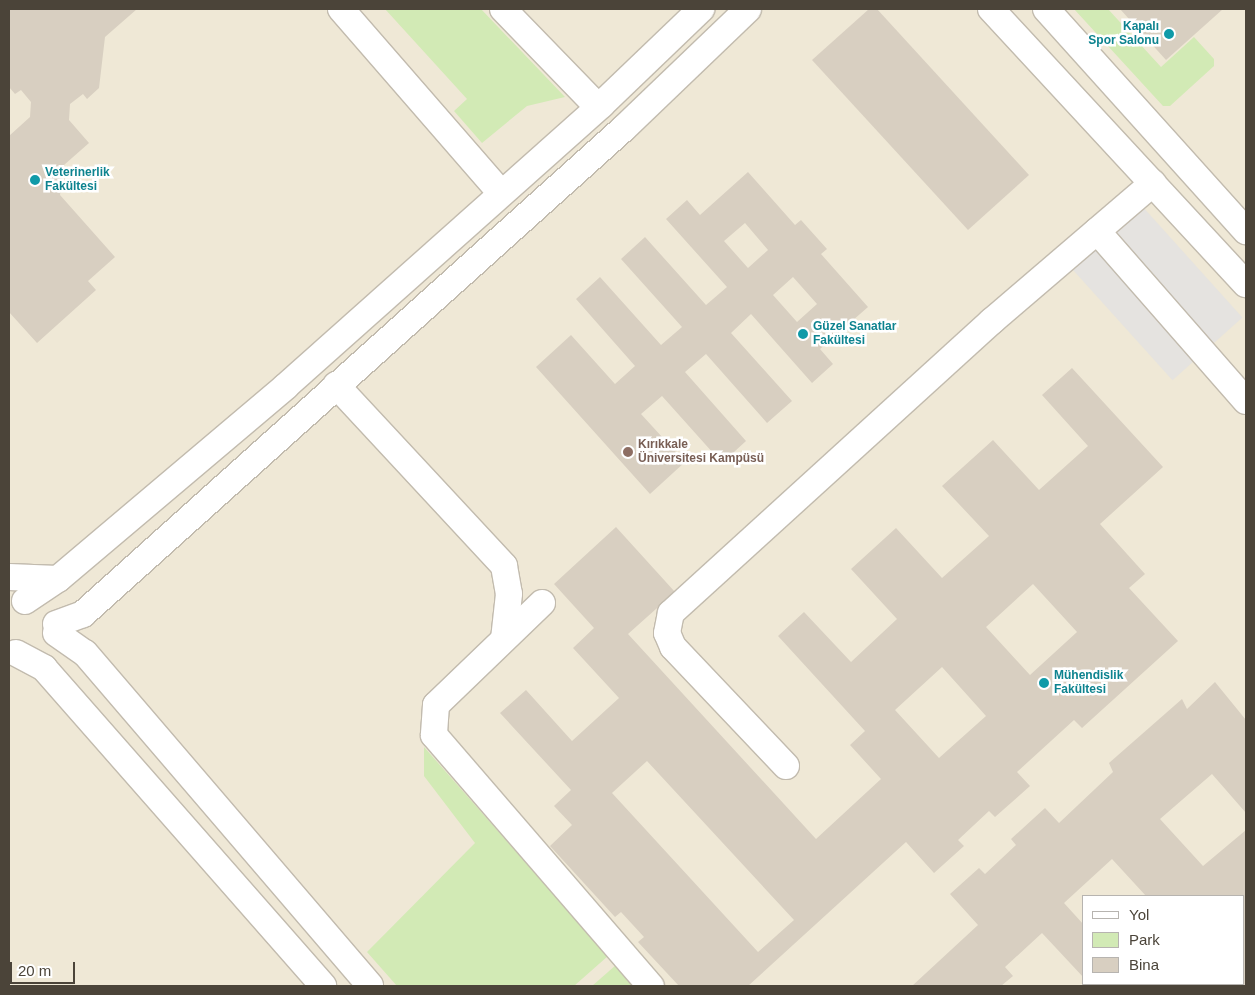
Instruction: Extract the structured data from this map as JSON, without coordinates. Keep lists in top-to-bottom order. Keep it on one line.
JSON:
{"places":["Kapalı Spor Salonu","Veterinerlik Fakültesi","Güzel Sanatlar Fakültesi","Kırıkkale Üniversitesi Kampüsü","Mühendislik Fakültesi"],"legend":["Yol","Park","Bina"],"scale_bar":"20 m"}
